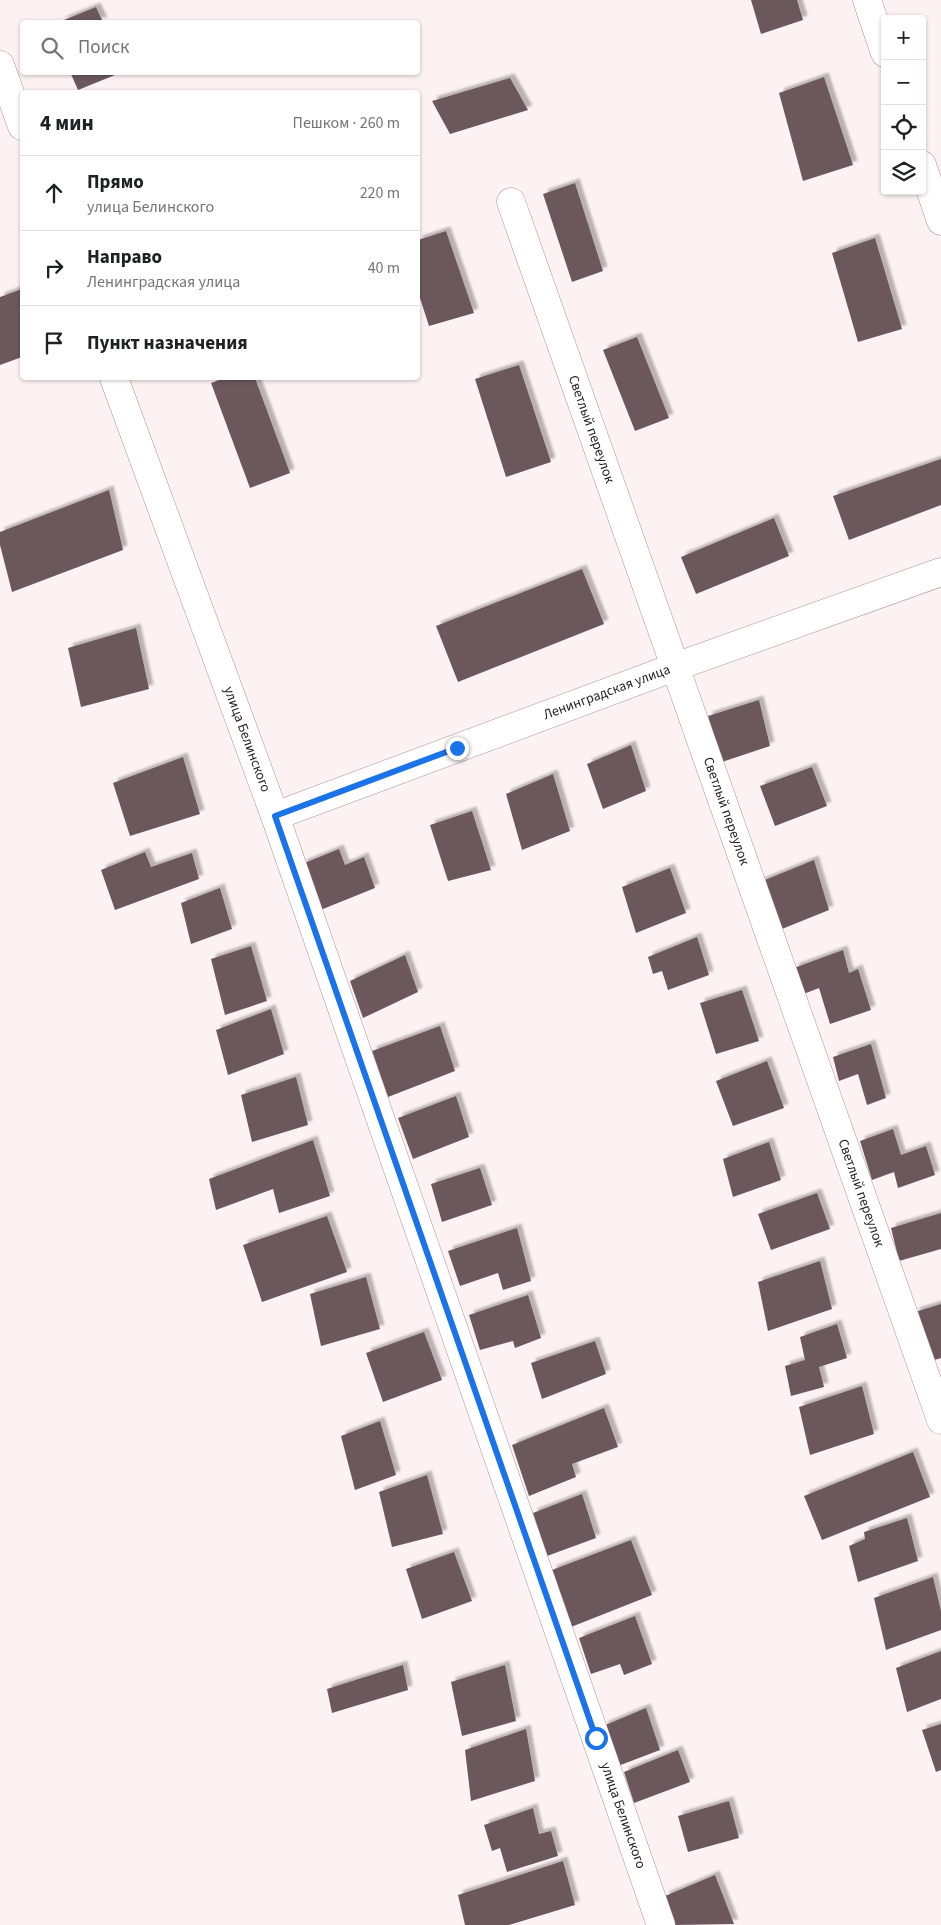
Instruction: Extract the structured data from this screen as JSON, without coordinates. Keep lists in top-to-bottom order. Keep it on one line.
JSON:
{"streets":{"street":["Светлый переулок","Ленинградская улица","улица Белинского"]},"crossings":[["Светлый переулок","Ленинградская улица"],["Ленинградская улица","улица Белинского"]],"page":{"map_buttons":["+","−"],"search":"Поиск","heading":["4 мин","Пешком · 260 m"],"list":[["Прямо","улица Белинского","220 m"],["Направо","Ленинградская улица","40 m"],"Пункт назначения"]}}
